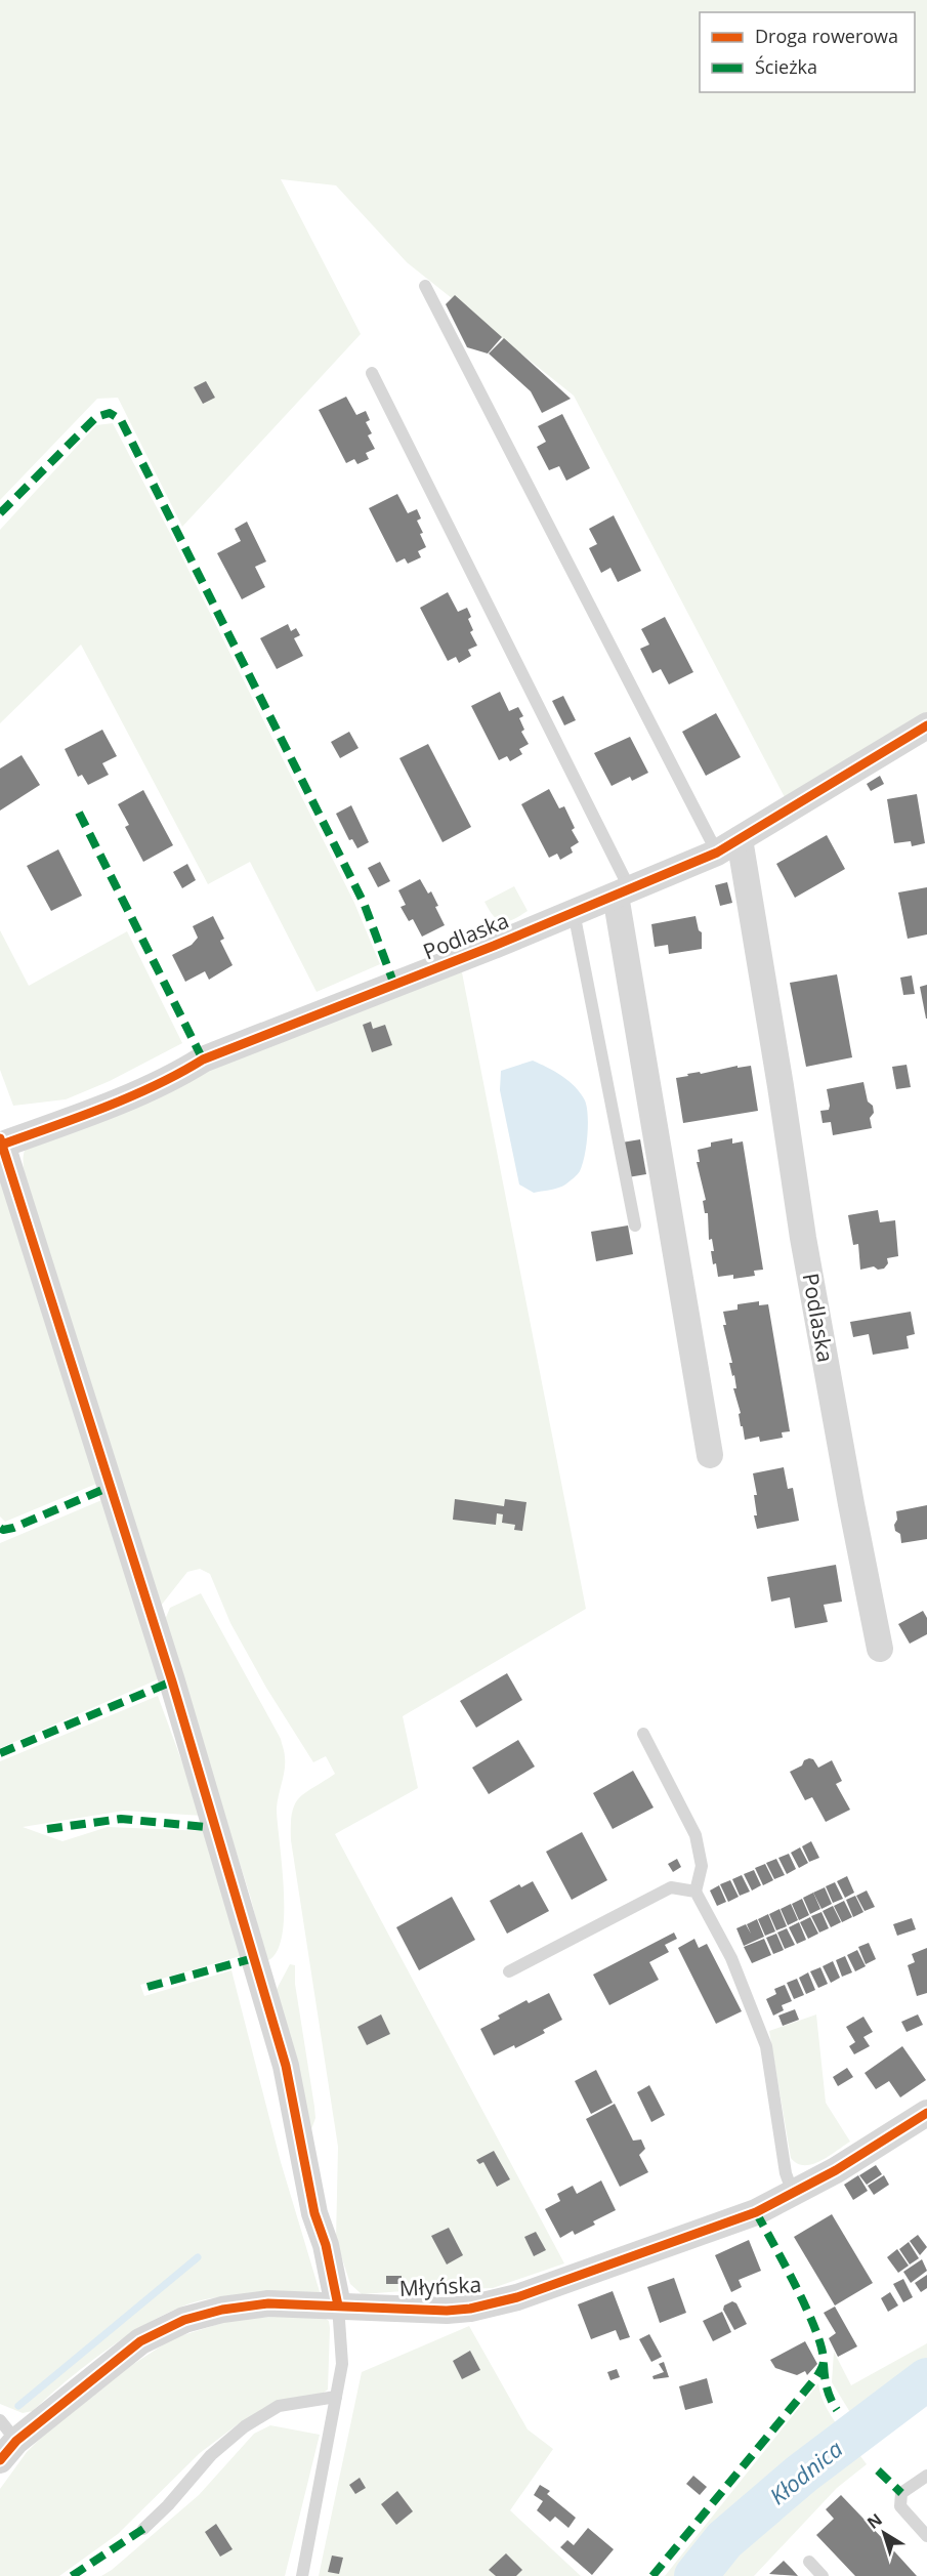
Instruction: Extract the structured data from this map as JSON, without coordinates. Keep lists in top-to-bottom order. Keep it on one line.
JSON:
{"streets":{"street":["Podlaska","Młyńska"]},"water":["Kłodnica"],"legend":["Droga rowerowa","Ścieżka"],"north":"top left"}
